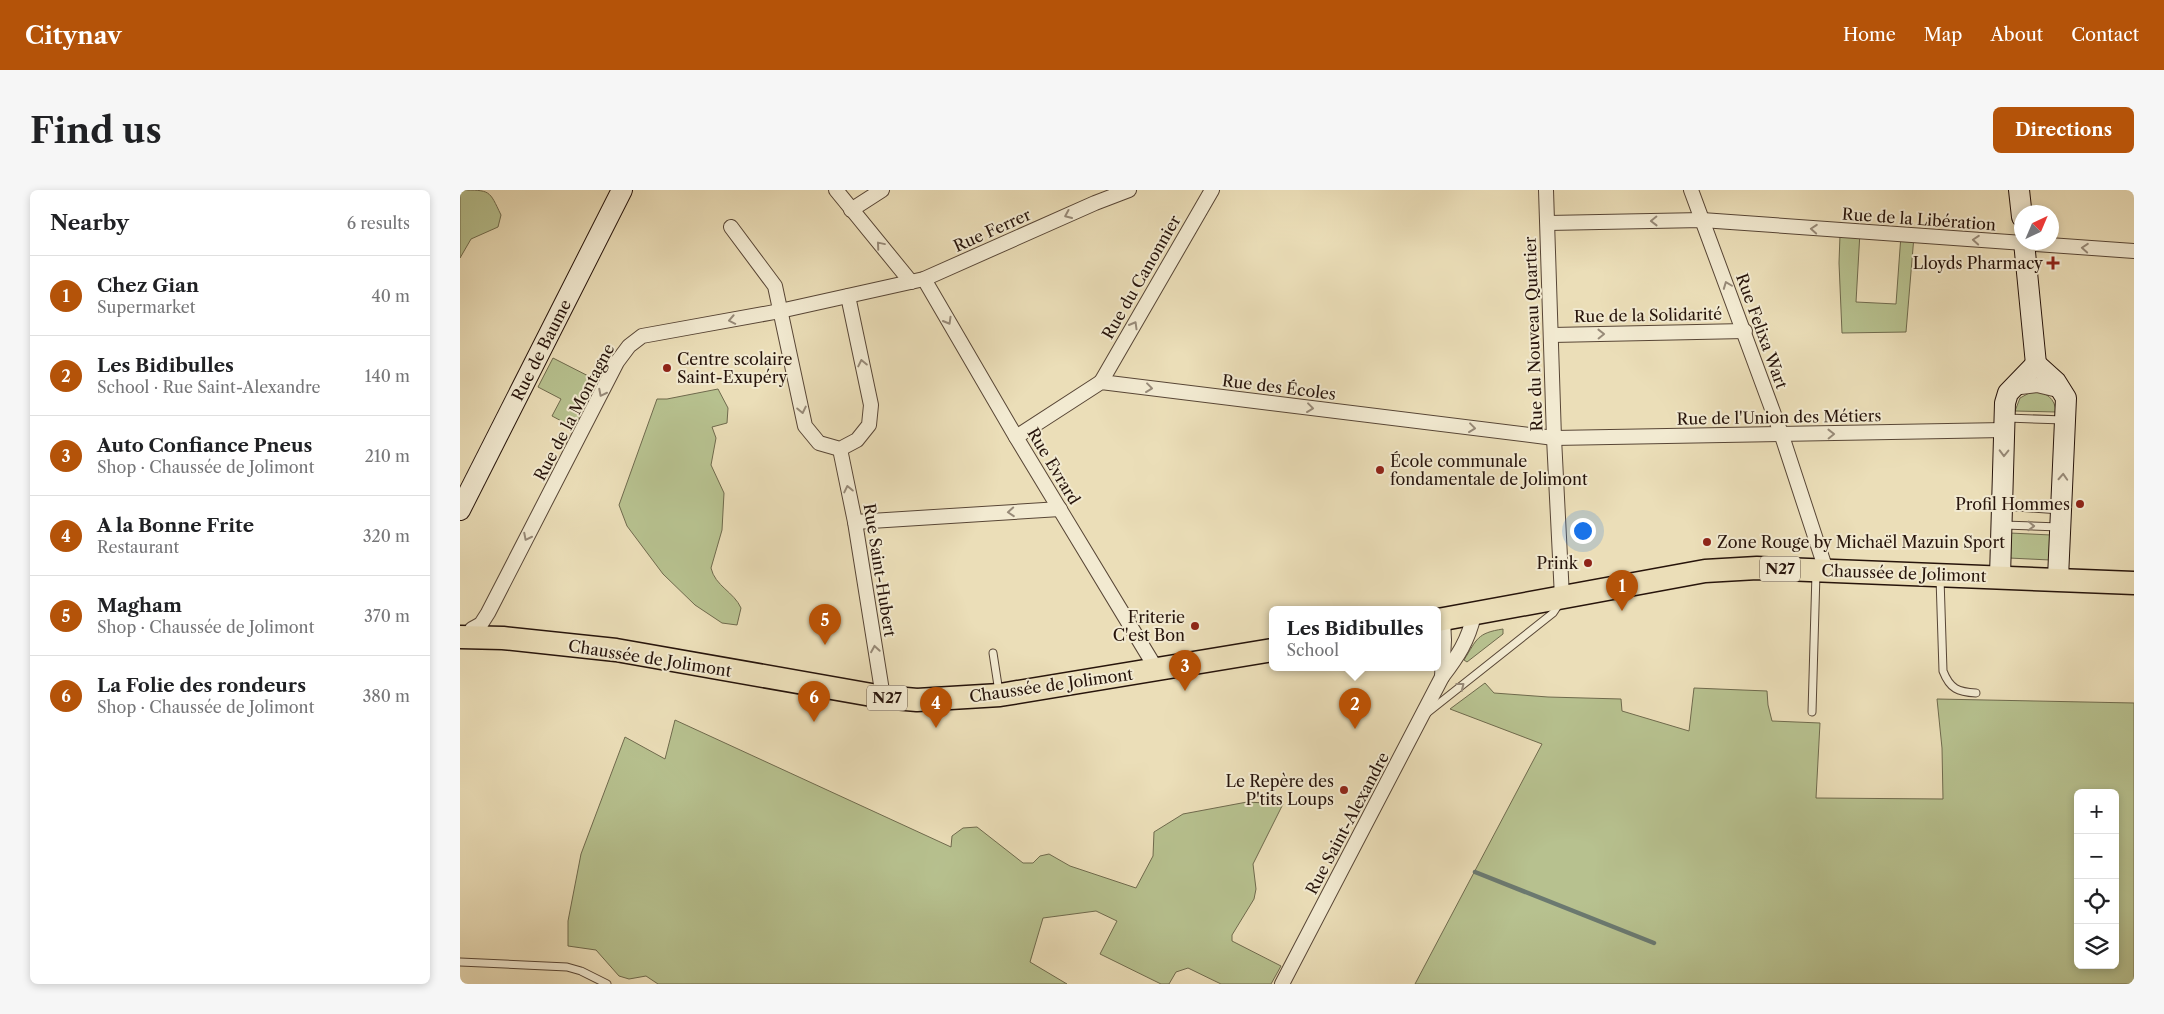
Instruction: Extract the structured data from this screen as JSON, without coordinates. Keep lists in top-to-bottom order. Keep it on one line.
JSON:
{"streets":{"main road":["Rue de Baume","N27","Chaussée de Jolimont"],"street":["Rue de la Libération","Rue Ferrer","Rue du Canonnier","Rue de la Solidarité","Rue Felixa Wart","Rue du Nouveau Quartier","Rue des Écoles","Rue de la Montagne","Rue de l'Union des Métiers","Rue Evrard","Rue Saint-Hubert","Rue Saint-Alexandre"]},"crossings":[["Rue de la Libération","Rue Felixa Wart"],["Rue de la Libération","Rue du Nouveau Quartier"],["Rue Ferrer","Rue de la Montagne"],["Rue Ferrer","Rue Evrard"],["Rue du Canonnier","Rue des Écoles"],["Rue de la Solidarité","Rue Felixa Wart"],["Rue de la Solidarité","Rue du Nouveau Quartier"],["Rue Felixa Wart","Rue de l'Union des Métiers"],["Rue Felixa Wart","Chaussée de Jolimont"],["Rue du Nouveau Quartier","Rue des Écoles"],["Rue du Nouveau Quartier","Rue de l'Union des Métiers"],["Rue du Nouveau Quartier","Chaussée de Jolimont"],["Rue des Écoles","Rue de l'Union des Métiers"],["Rue de la Montagne","Chaussée de Jolimont"],["Rue Evrard","Chaussée de Jolimont"],["Rue Saint-Hubert","Chaussée de Jolimont"],["Chaussée de Jolimont","Rue Saint-Alexandre"]],"one_way":["Rue de la Libération","Rue Ferrer","Rue du Canonnier","Rue de la Solidarité","Rue des Écoles","Rue de la Montagne","Rue de l'Union des Métiers","Rue Saint-Hubert"],"places":{"health":["Lloyds Pharmacy"],"other":["Centre scolaire Saint-Exupéry","École communale fondamentale de Jolimont","Profil Hommes","Zone Rouge by Michaël Mazuin Sport","Prink","Friterie C'est Bon","Le Repère des P'tits Loups"]},"north":"top right","page":{"header":"Citynav","nav":["Home","Map","About","Contact"],"buttons":"Directions","title":"Find us","heading":["Nearby","6 results"],"list":[{"mark":"1","name":"Chez Gian","note":"Supermarket","value":"40 m"},{"mark":"2","name":"Les Bidibulles","note":"School · Rue Saint-Alexandre","value":"140 m"},{"mark":"3","name":"Auto Confiance Pneus","note":"Shop · Chaussée de Jolimont","value":"210 m"},{"mark":"4","name":"A la Bonne Frite","note":"Restaurant","value":"320 m"},{"mark":"5","name":"Magham","note":"Shop · Chaussée de Jolimont","value":"370 m"},{"mark":"6","name":"La Folie des rondeurs","note":"Shop · Chaussée de Jolimont","value":"380 m"}],"pins":["1","5","3","6","4","2"],"popup":["Les Bidibulles","School"],"map_buttons":["+","−"]}}
